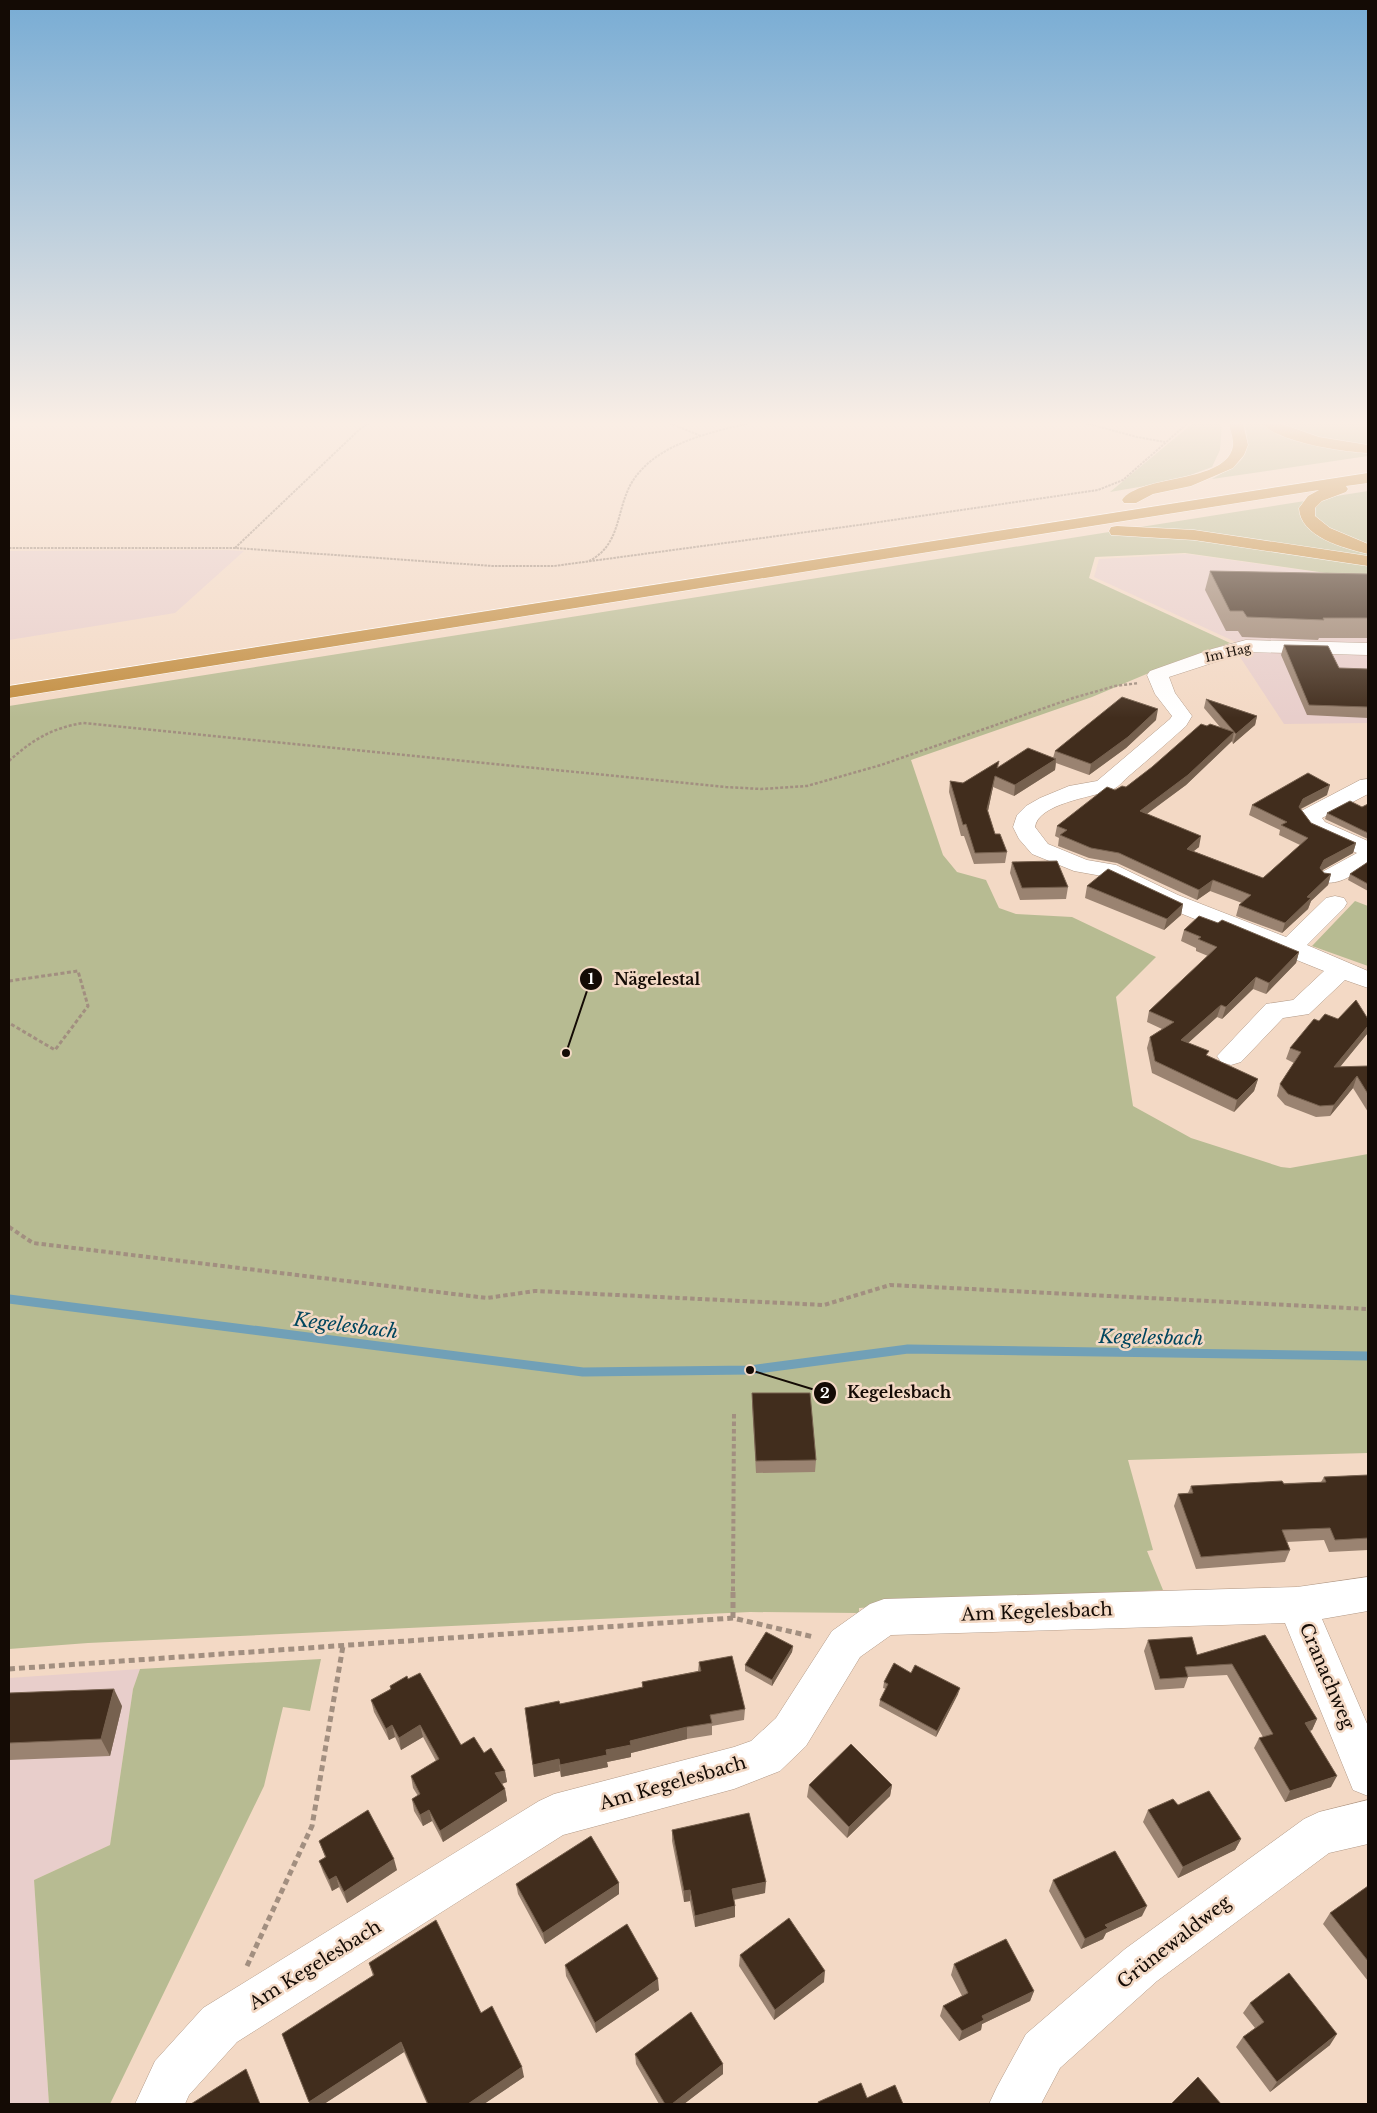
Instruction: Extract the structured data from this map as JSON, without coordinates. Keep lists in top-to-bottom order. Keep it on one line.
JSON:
{"streets":{"street":["Im Hag","Am Kegelesbach","Cranachweg","Grünewaldweg"]},"crossings":[["Am Kegelesbach","Cranachweg"]],"water":["Kegelesbach"],"places":["Nägelestal","Kegelesbach"]}
